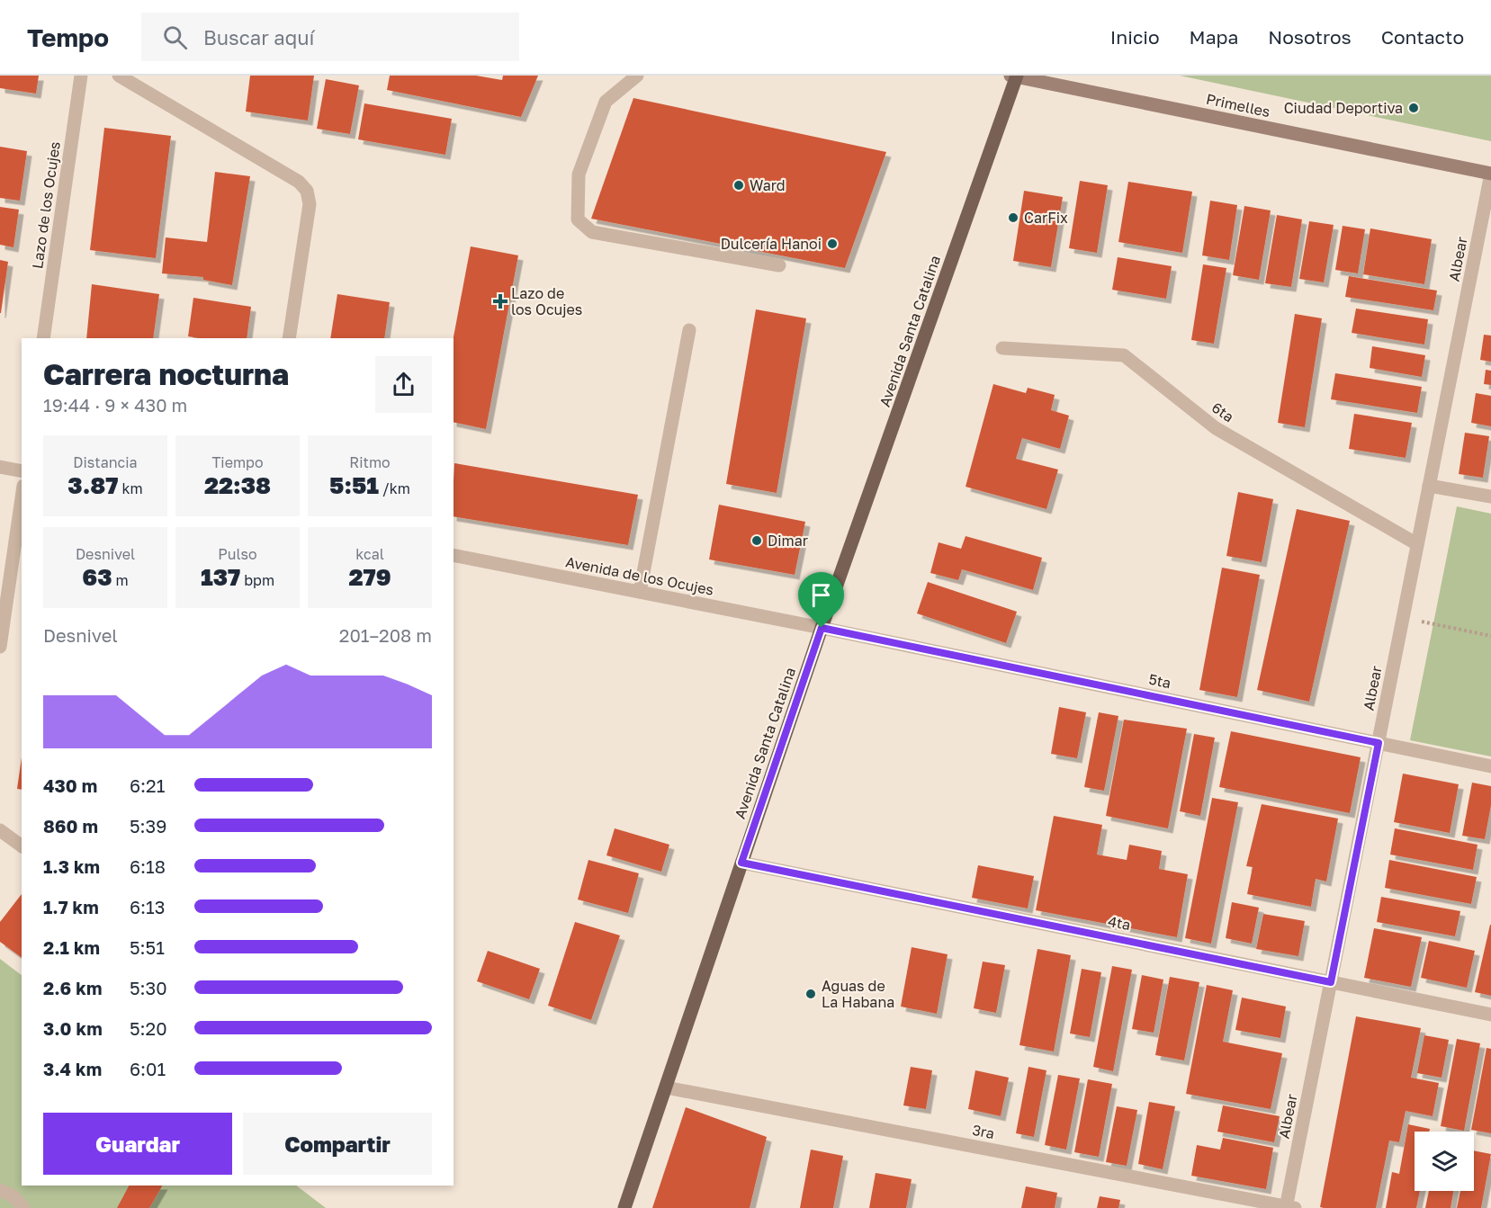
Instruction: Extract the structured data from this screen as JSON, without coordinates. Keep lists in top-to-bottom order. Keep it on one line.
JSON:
{"streets":{"main road":["Primelles","Avenida Santa Catalina"],"street":["Lazo de los Ocujes","Albear","6ta","Avenida de los Ocujes","5ta","4ta","3ra"]},"crossings":[["Primelles","Albear"],["Primelles","Avenida Santa Catalina"],["Albear","6ta"],["Albear","5ta"],["Albear","4ta"],["Albear","3ra"],["Avenida Santa Catalina","Avenida de los Ocujes"],["Avenida Santa Catalina","5ta"],["Avenida Santa Catalina","4ta"],["Avenida Santa Catalina","3ra"],["Avenida de los Ocujes","5ta"]],"places":{"other":["Ciudad Deportiva","Ward","CarFix","Dulcería Hanoi","Dimar","Aguas de La Habana"],"health":["Lazo de los Ocujes"]},"page":{"header":"Tempo","search":"Buscar aquí","nav":["Inicio","Mapa","Nosotros","Contacto"],"heading":["Carrera nocturna","19:44 · 9 × 430 m"],"stats":[["Distancia","3.87 km"],["Tiempo","22:38"],["Ritmo","5:51 /km"],["Desnivel","63 m"],["Pulso","137 bpm"],["kcal","279"]],"chart":["Desnivel","201–208 m"],"list":[{"name":"430 m","note":"6:21"},{"name":"860 m","note":"5:39"},{"name":"1.3 km","note":"6:18"},{"name":"1.7 km","note":"6:13"},{"name":"2.1 km","note":"5:51"},{"name":"2.6 km","note":"5:30"},{"name":"3.0 km","note":"5:20"},{"name":"3.4 km","note":"6:01"}],"buttons":["Guardar","Compartir"]}}
